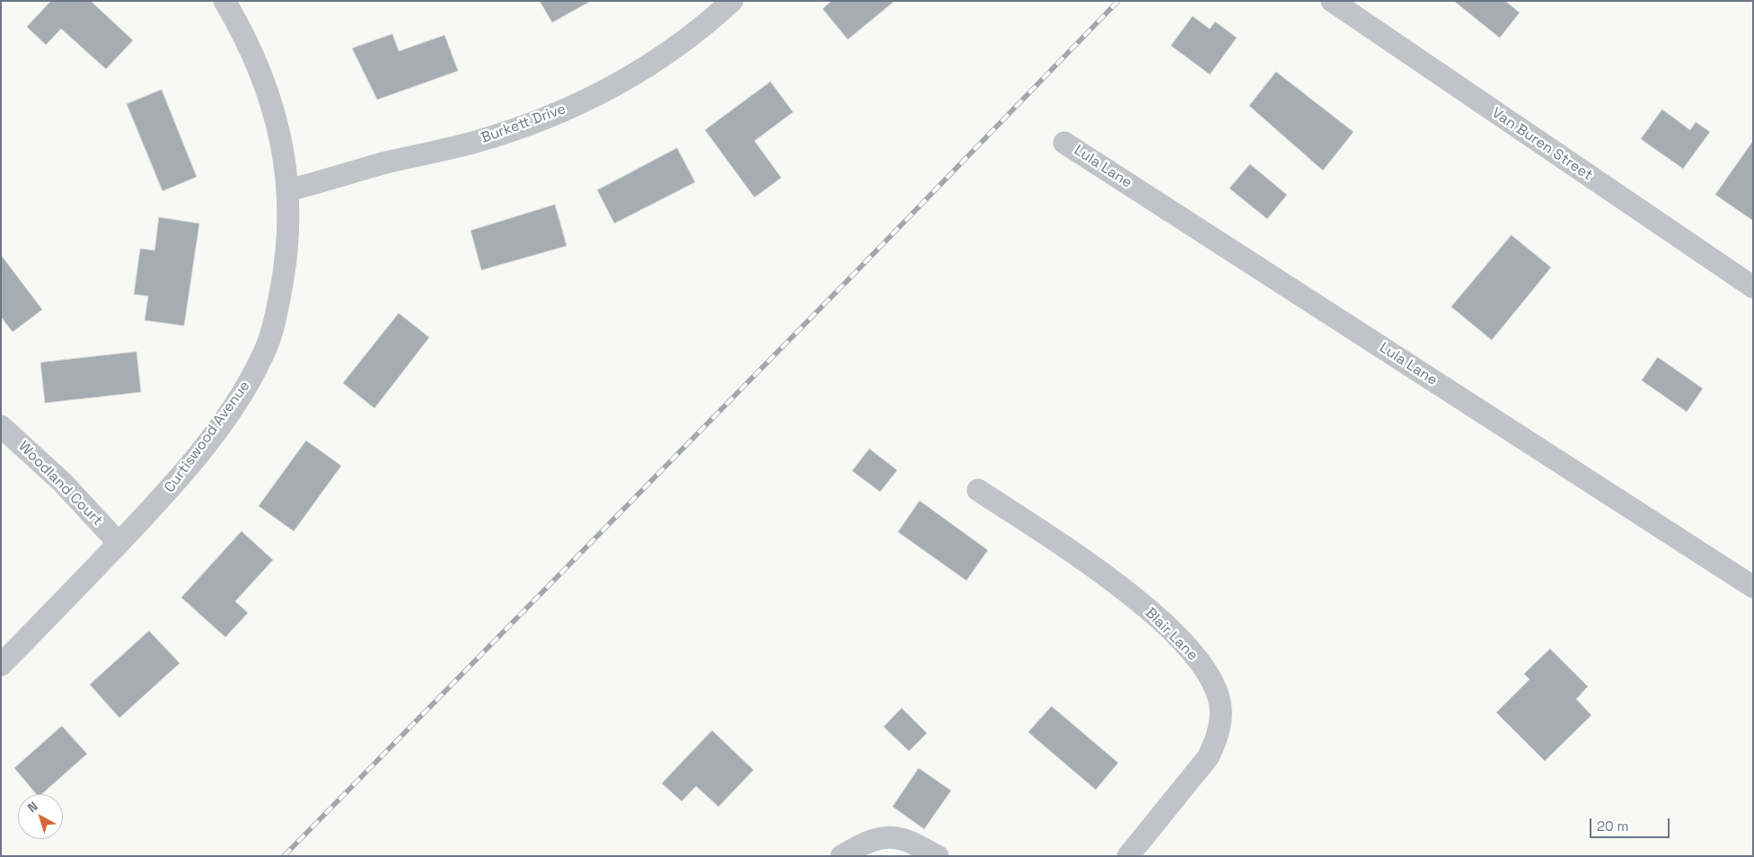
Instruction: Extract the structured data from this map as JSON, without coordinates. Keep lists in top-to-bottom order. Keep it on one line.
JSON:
{"streets":{"street":["Burkett Drive","Van Buren Street","Lula Lane","Curtiswood Avenue","Woodland Court","Blair Lane"]},"crossings":[["Burkett Drive","Curtiswood Avenue"],["Curtiswood Avenue","Woodland Court"]],"scale_bar":"20 m","north":"top left"}
